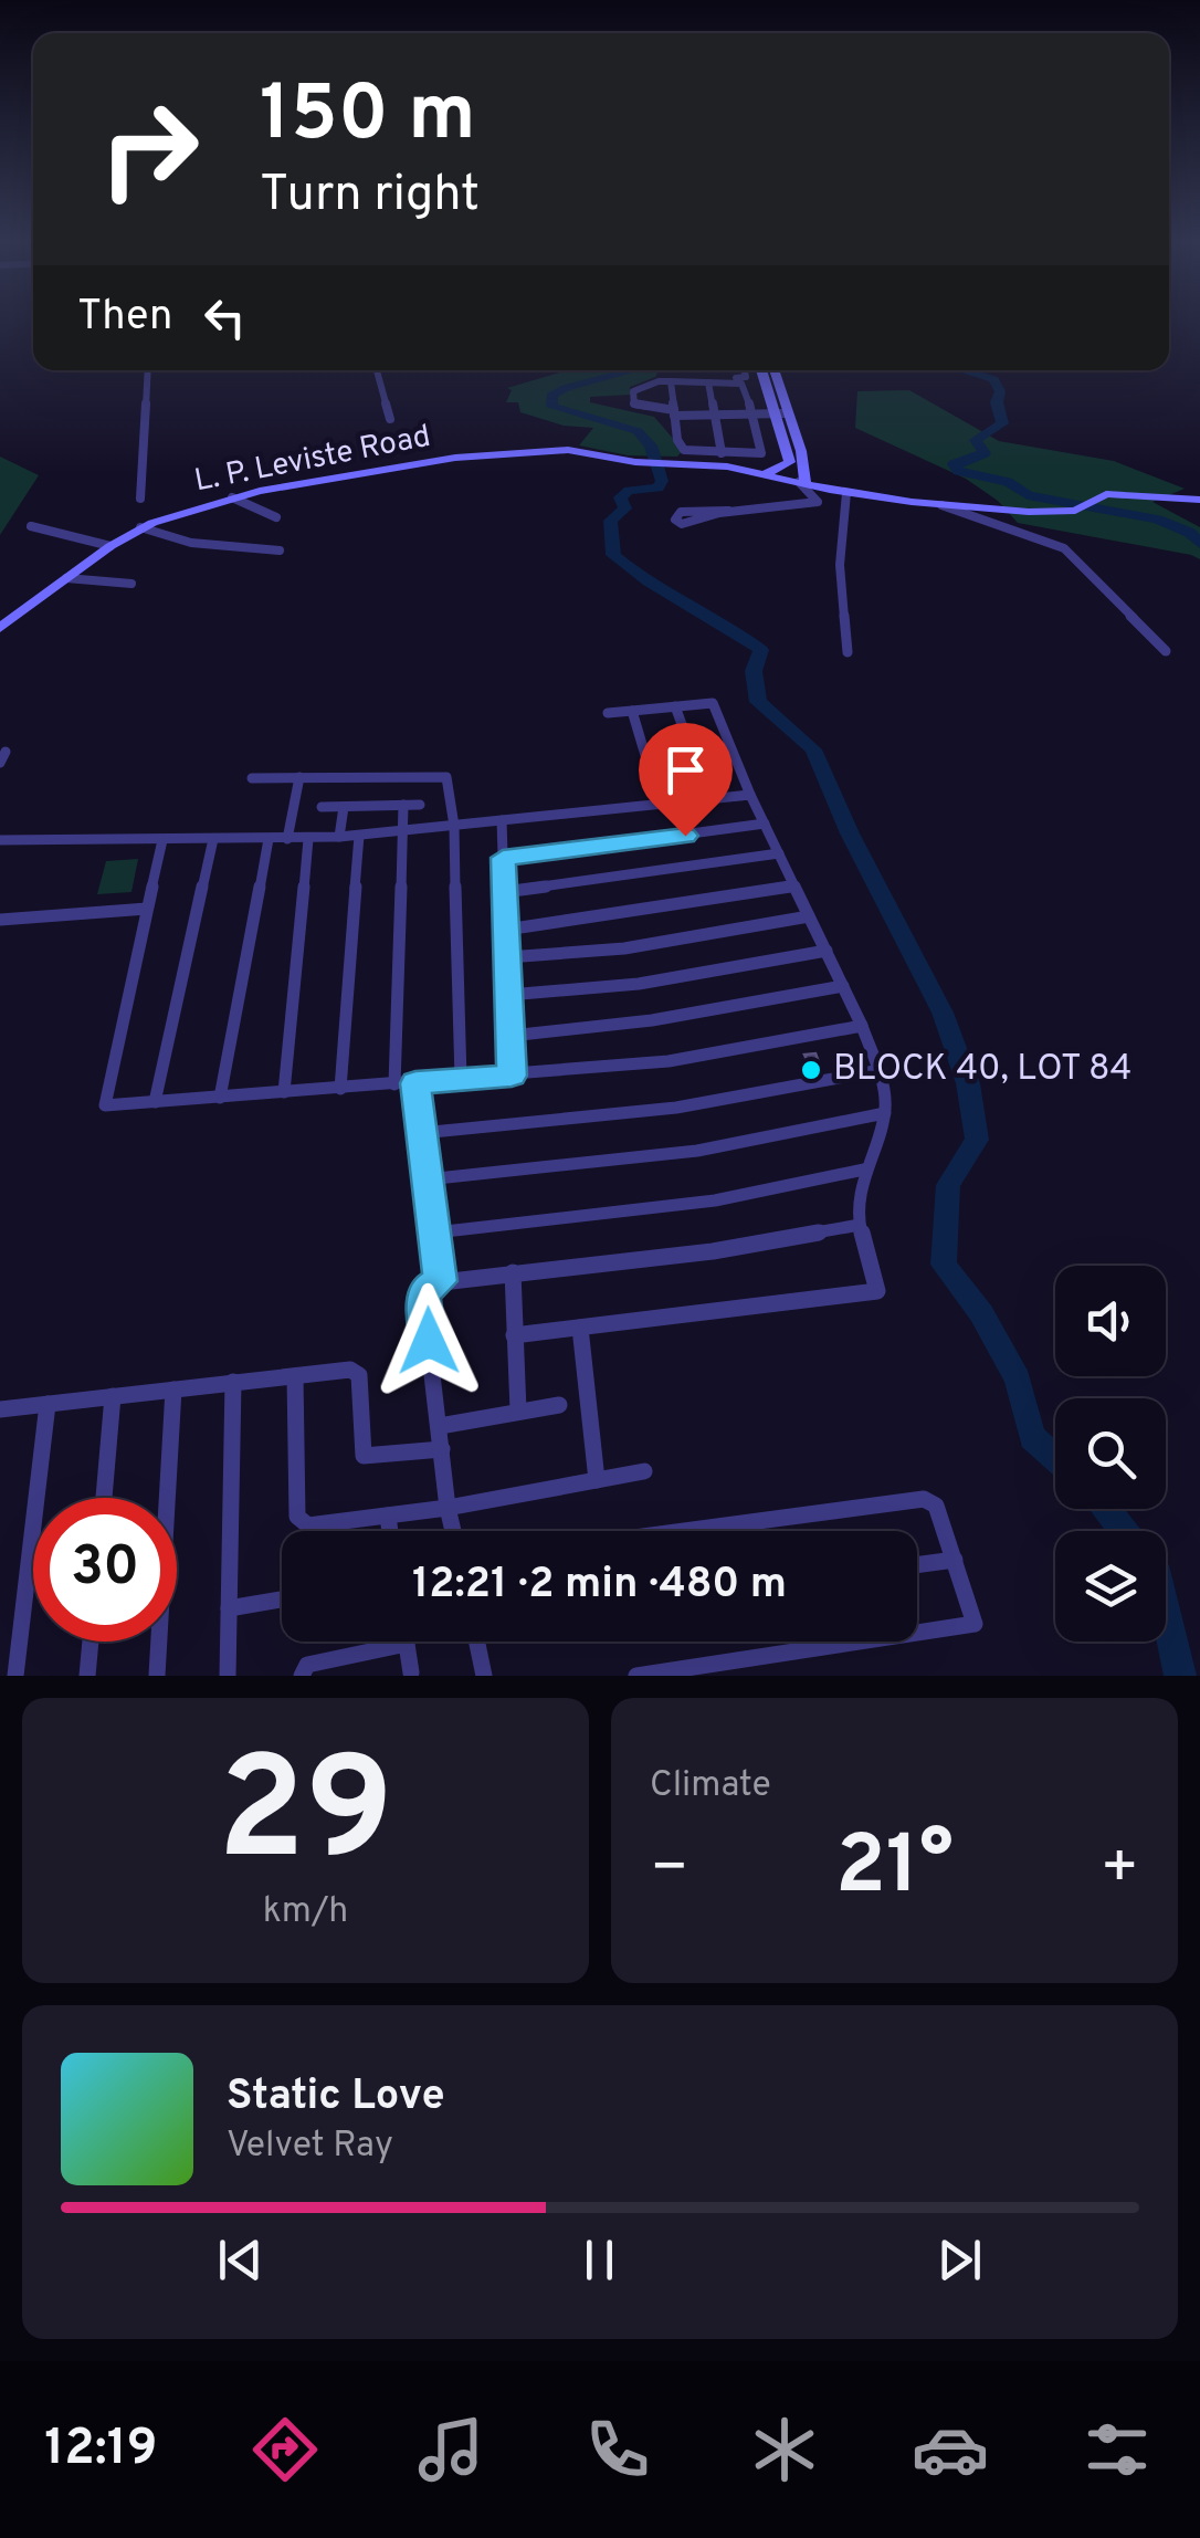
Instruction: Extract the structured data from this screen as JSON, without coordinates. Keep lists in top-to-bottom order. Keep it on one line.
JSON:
{"streets":{"main road":["L. P. Leviste Road"]},"places":["BLOCK 40, LOT 84"],"page":{"turn":["150 m","Turn right"],"then":"Then","limit":"30","trip":"12:21 · 2 min · 480 m","tile":[["29","km/h"],"Climate"],"heat":["−","21°","+"],"song":["Static Love","Velvet Ray"],"tabs":"12:19"}}
